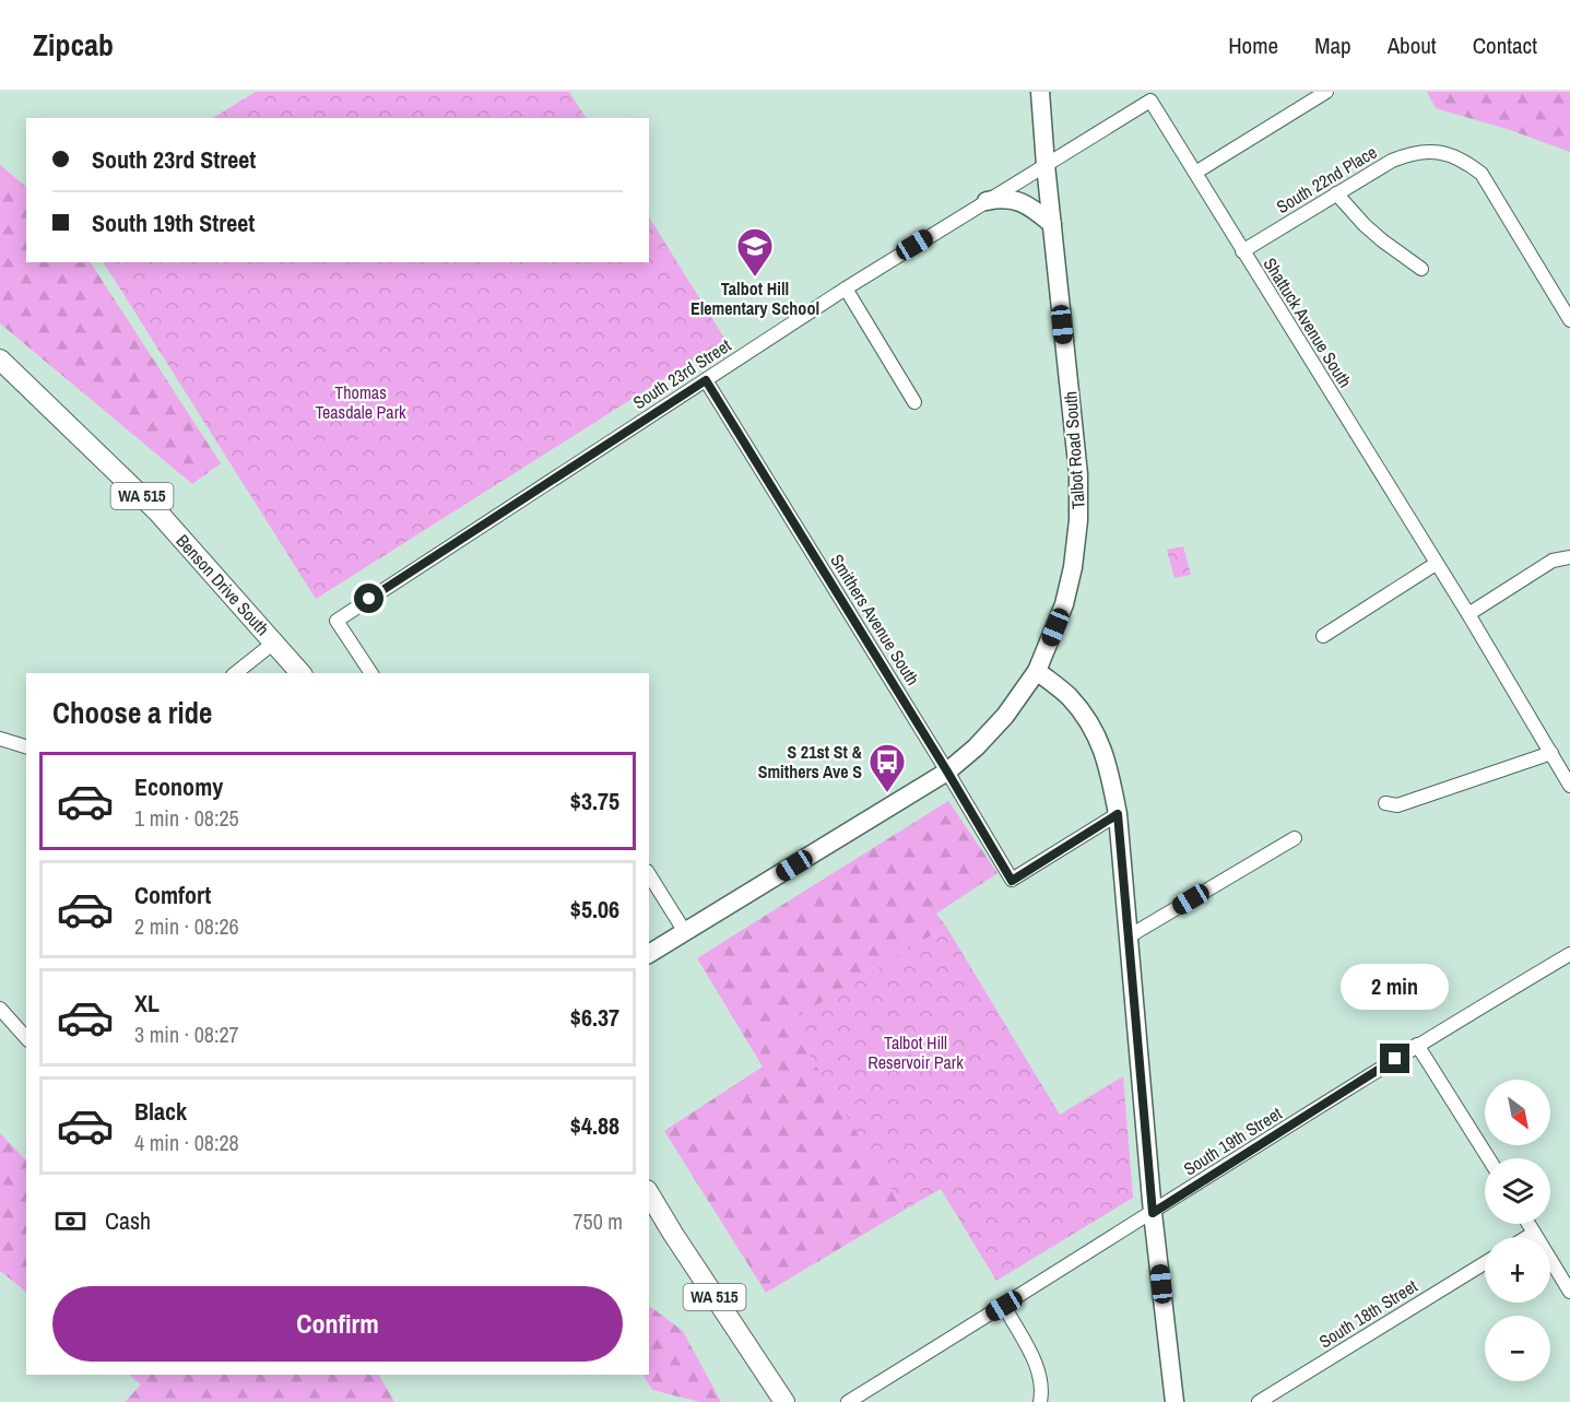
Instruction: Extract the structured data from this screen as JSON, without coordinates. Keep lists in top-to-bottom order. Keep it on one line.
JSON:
{"streets":{"main road":["WA 515","Benson Drive South"],"street":["South 22nd Place","Shattuck Avenue South","South 23rd Street","Talbot Road South","Smithers Avenue South","South 19th Street","South 18th Street"]},"crossings":[["South 22nd Place","Shattuck Avenue South"],["Shattuck Avenue South","South 23rd Street"],["South 23rd Street","Talbot Road South"],["South 23rd Street","Smithers Avenue South"],["Talbot Road South","Smithers Avenue South"]],"parks":["Thomas Teasdale Park","Talbot Hill Reservoir Park"],"places":{"school or university":["Talbot Hill Elementary School"],"bus stop":["S 21st St & Smithers Ave S"]},"north":"bottom right","page":{"header":"Zipcab","nav":["Home","Map","About","Contact"],"banner":["South 23rd Street","South 19th Street"],"heading":"Choose a ride","list":[{"name":"Economy","note":"1 min · 08:25","value":"$3.75"},{"name":"Comfort","note":"2 min · 08:26","value":"$5.06"},{"name":"XL","note":"3 min · 08:27","value":"$6.37"},{"name":"Black","note":"4 min · 08:28","value":"$4.88"}],"bubble":"2 min","map_buttons":["+","−"],"pay":["Cash","750 m"],"buttons":"Confirm"}}
